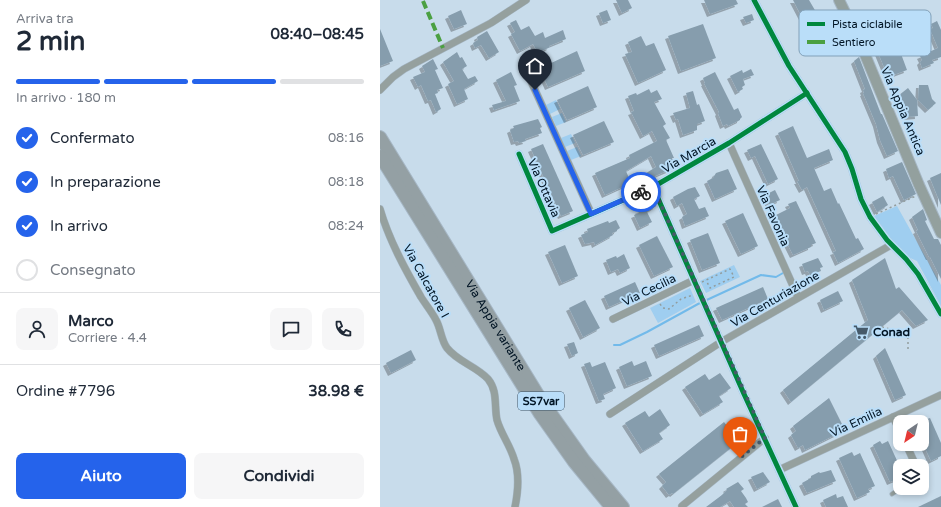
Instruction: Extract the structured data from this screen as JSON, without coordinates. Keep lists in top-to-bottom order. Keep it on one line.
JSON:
{"streets":{"highway":["Via Appia variante","SS7var"],"street":["Via Appia Antica","Via Marcia","Via Ottavia","Via Favonia","Via Calcatore I","Via Cecilia","Via Centuriazione","Via Emilia"]},"crossings":[["Via Marcia","Via Ottavia"],["Via Marcia","Via Favonia"],["Via Favonia","Via Centuriazione"]],"places":{"supermarket":["Conad"]},"legend":["Pista ciclabile","Sentiero"],"north":"bottom left","page":{"heading":["2 min","Arriva tra","08:40–08:45"],"panel":["Marco","Corriere · 4.4","Ordine #7796","38.98 €"],"bar":"In arrivo · 180 m","list":[["Confermato","08:16"],["In preparazione","08:18"],["In arrivo","08:24"],"Consegnato"],"buttons":["Aiuto","Condividi"]}}
